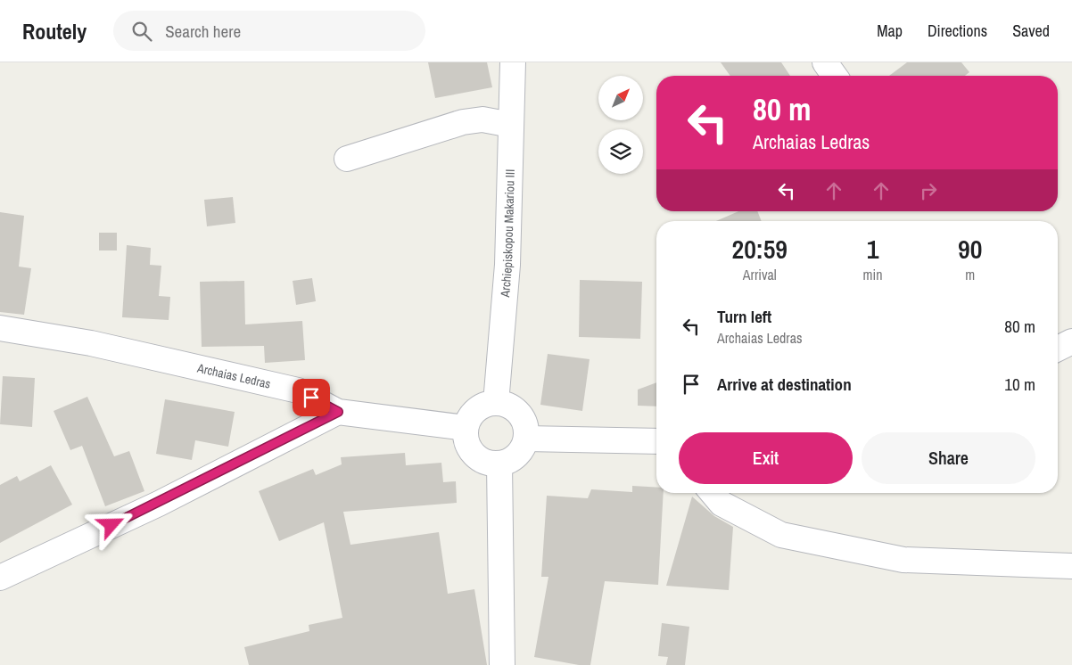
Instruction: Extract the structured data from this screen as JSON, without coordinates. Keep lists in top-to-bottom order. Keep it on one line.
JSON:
{"streets":{"street":["Archiepiskopou Makariou III","Archaias Ledras"]},"crossings":[["Archiepiskopou Makariou III","Archaias Ledras"]],"north":"top right","page":{"header":"Routely","search":"Search here","nav":["Map","Directions","Saved"],"turn":["80 m","Archaias Ledras"],"eta":["20:59","Arrival","1","min","90","m"],"list":[{"name":"Turn left","note":"Archaias Ledras","value":"80 m"},{"name":"Arrive at destination","value":"10 m"}],"buttons":["Exit","Share"]}}
